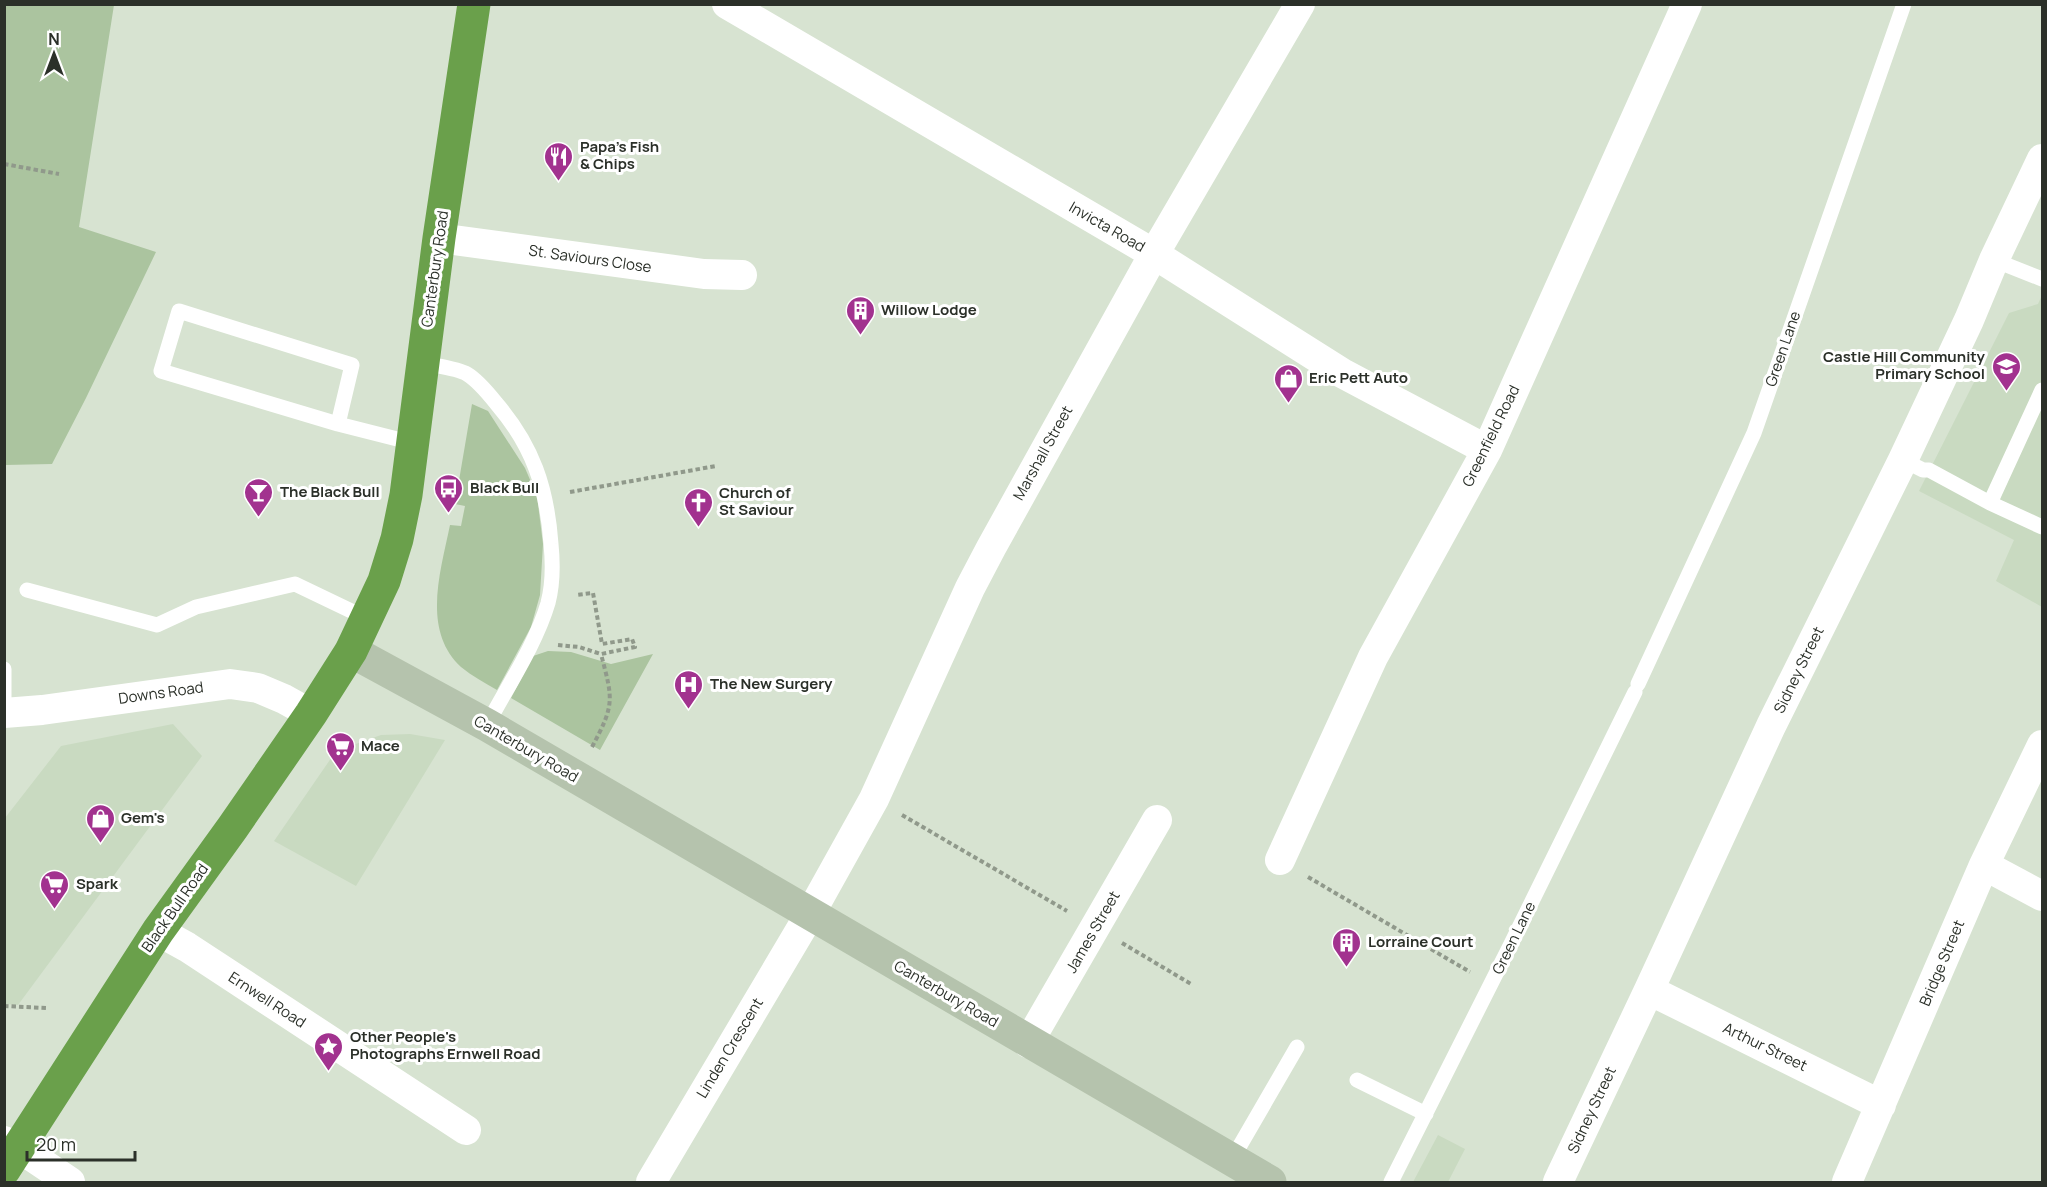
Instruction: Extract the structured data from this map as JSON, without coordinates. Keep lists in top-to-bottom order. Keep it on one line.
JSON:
{"streets":{"highway":["Canterbury Road","Black Bull Road"],"street":["Invicta Road","St. Saviours Close","Greenfield Road","Marshall Street","Sidney Street","Downs Road","James Street","Bridge Street","Ernwell Road","Arthur Street","Linden Crescent"],"lane":["Green Lane"]},"crossings":[["Invicta Road","Greenfield Road"],["Invicta Road","Marshall Street"],["St. Saviours Close","Canterbury Road"],["Canterbury Road","Marshall Street"],["Canterbury Road","Black Bull Road"],["Canterbury Road","James Street"],["Canterbury Road","Linden Crescent"],["Marshall Street","Linden Crescent"],["Sidney Street","Arthur Street"],["Downs Road","Black Bull Road"],["Black Bull Road","Ernwell Road"],["Bridge Street","Arthur Street"]],"places":{"restaurant":["Papa's Fish & Chips"],"building":["Willow Lodge","Lorraine Court"],"school or university":["Castle Hill Community Primary School"],"shop":["Eric Pett Auto","Gem's"],"bus stop":["Black Bull"],"bar":["The Black Bull"],"church":["Church of St Saviour"],"hospital":["The New Surgery"],"supermarket":["Mace","Spark"],"place":["Other People's Photographs Ernwell Road"]},"scale_bar":"20 m","north":"top"}
